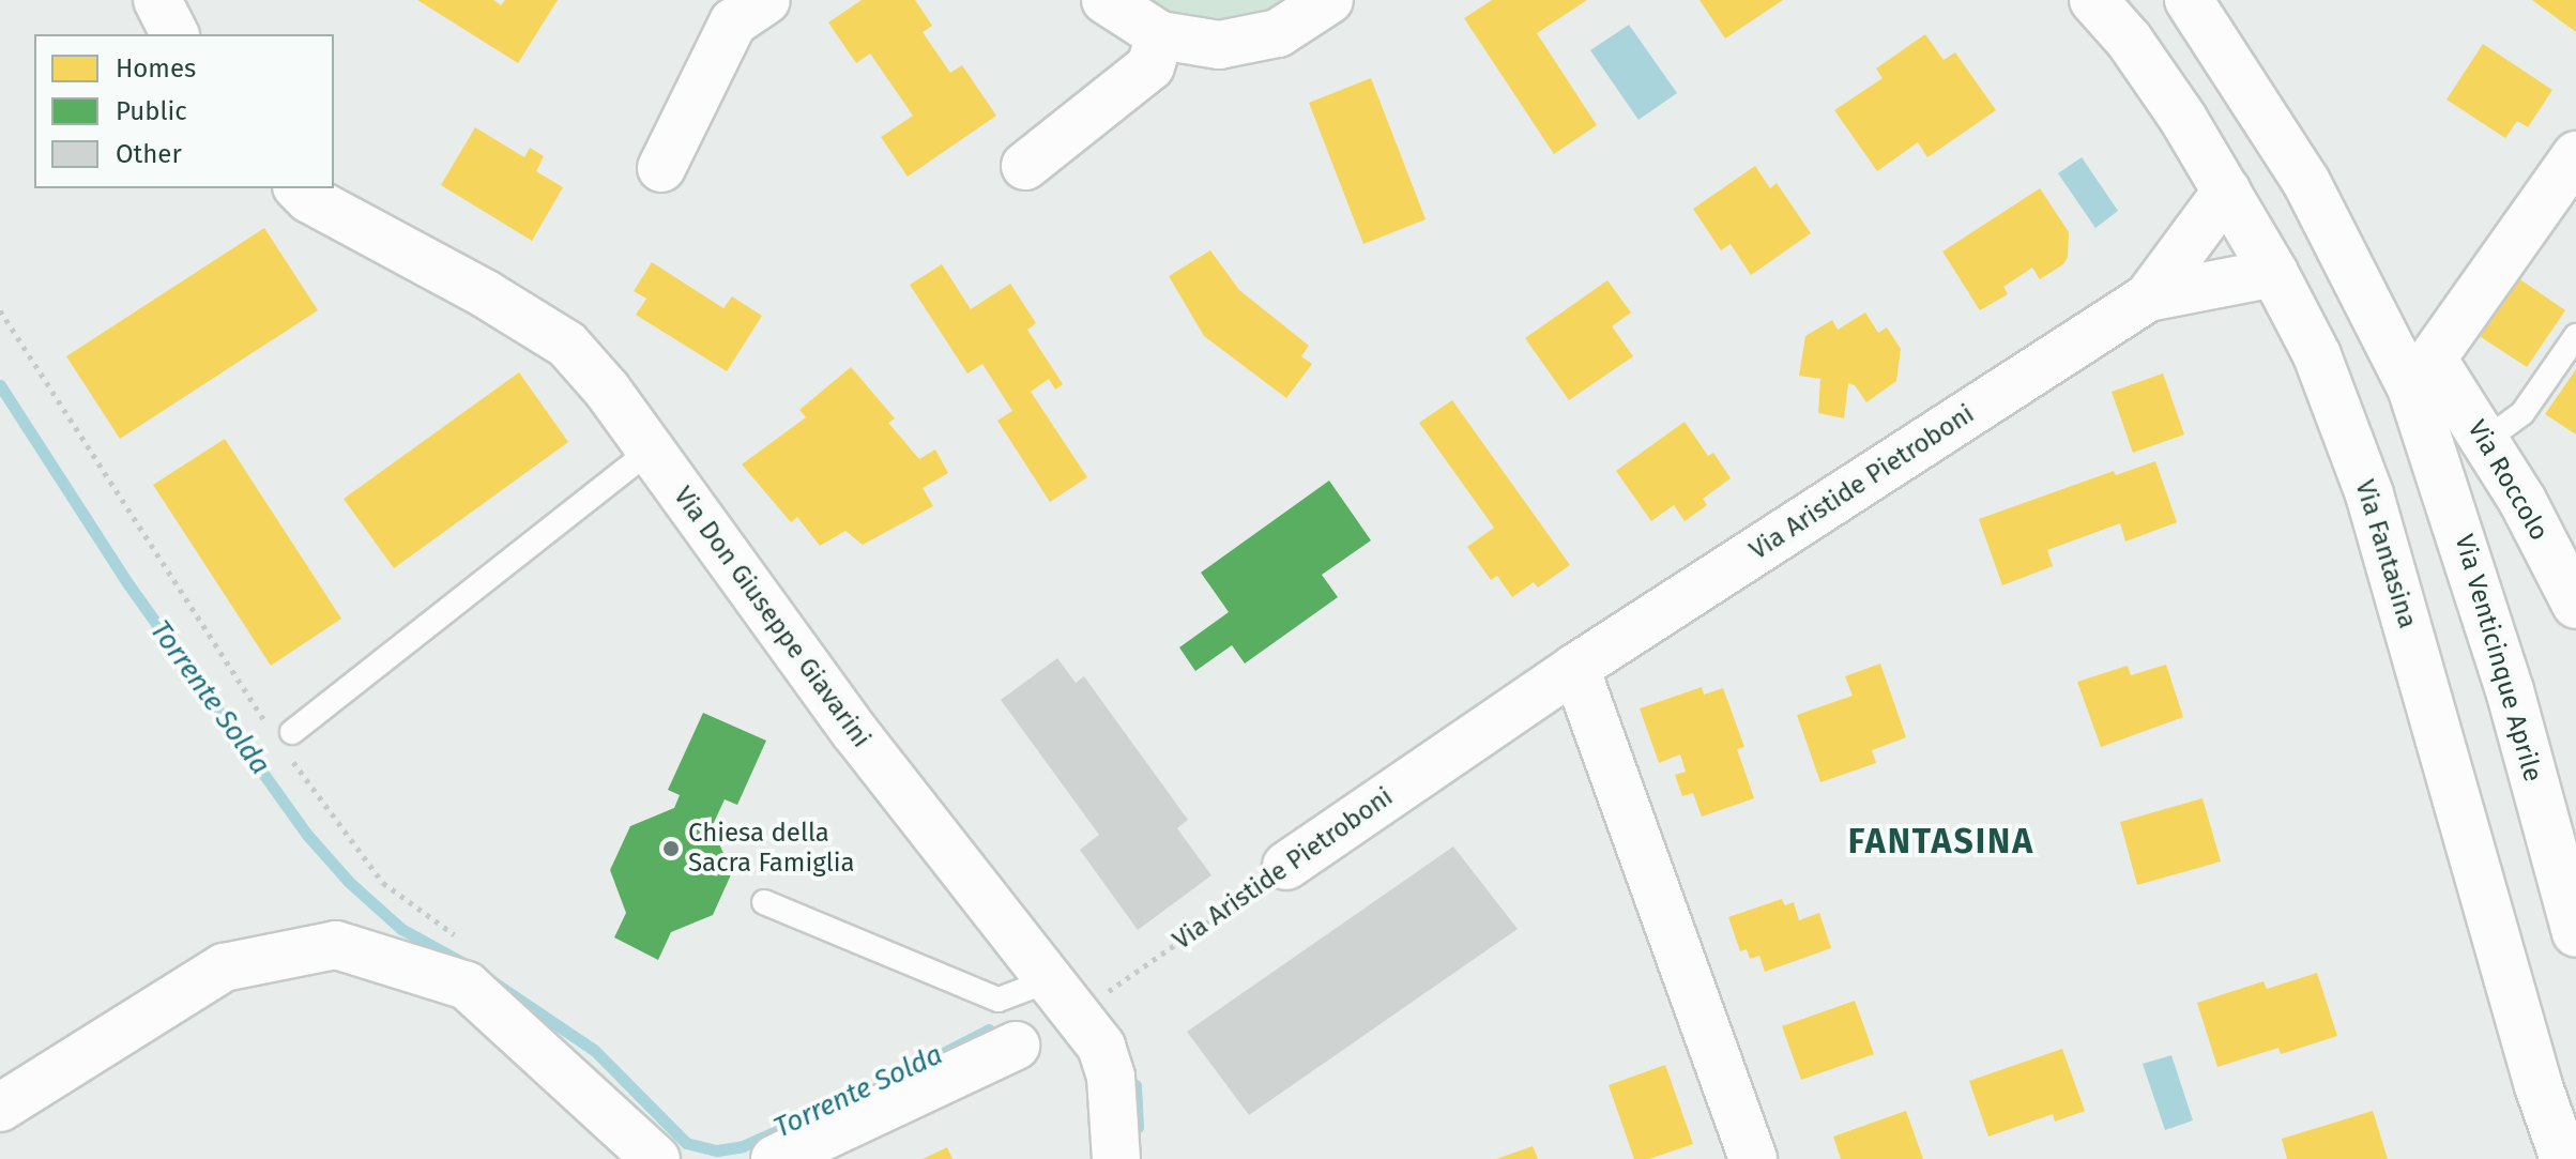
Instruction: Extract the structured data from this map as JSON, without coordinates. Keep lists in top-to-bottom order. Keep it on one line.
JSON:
{"streets":{"street":["Via Roccolo","Via Aristide Pietroboni","Via Fantasina","Via Don Giuseppe Giavarini","Via Venticinque Aprile"]},"crossings":[["Via Roccolo","Via Venticinque Aprile"],["Via Aristide Pietroboni","Via Fantasina"],["Via Aristide Pietroboni","Via Don Giuseppe Giavarini"]],"districts":["FANTASINA"],"water":["Torrente Solda"],"places":["Chiesa della Sacra Famiglia"],"legend":["Homes","Public","Other"]}
